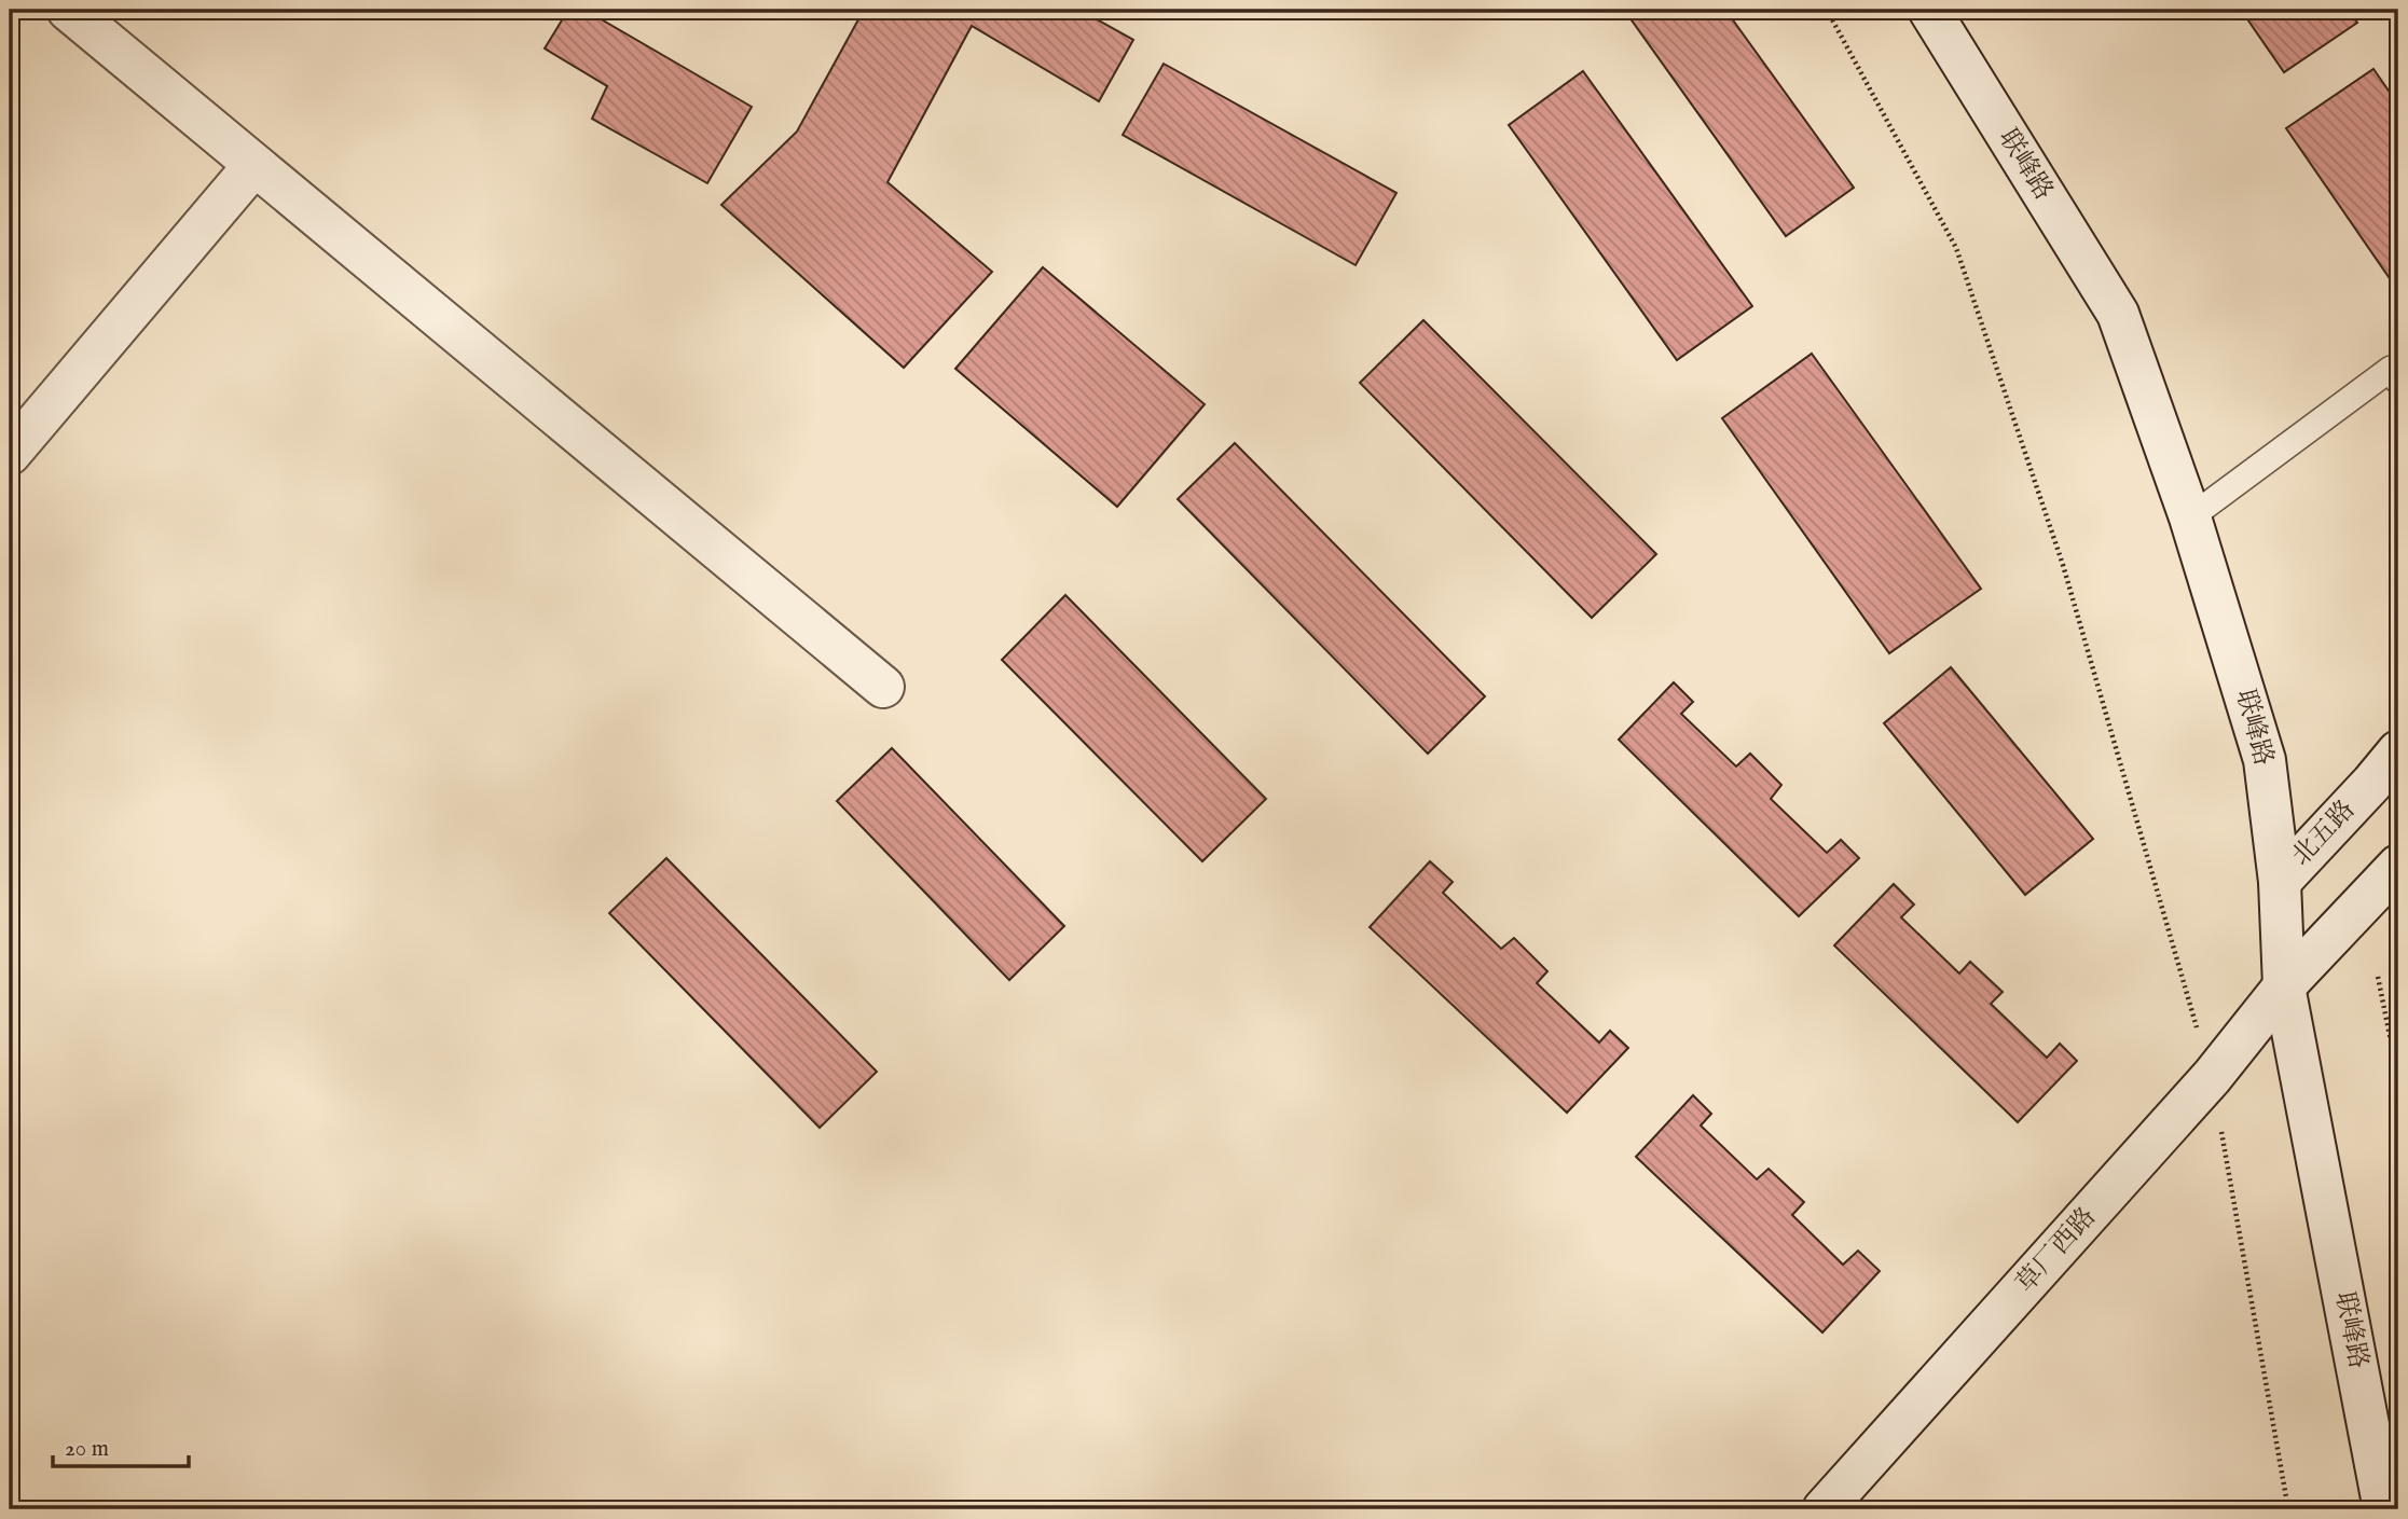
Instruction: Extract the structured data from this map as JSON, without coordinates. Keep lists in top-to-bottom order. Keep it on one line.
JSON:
{"streets":{"main road":["联峰路","北五路","草厂西路"]},"crossings":[["联峰路","北五路"],["联峰路","草厂西路"]],"scale_bar":"20 m"}
